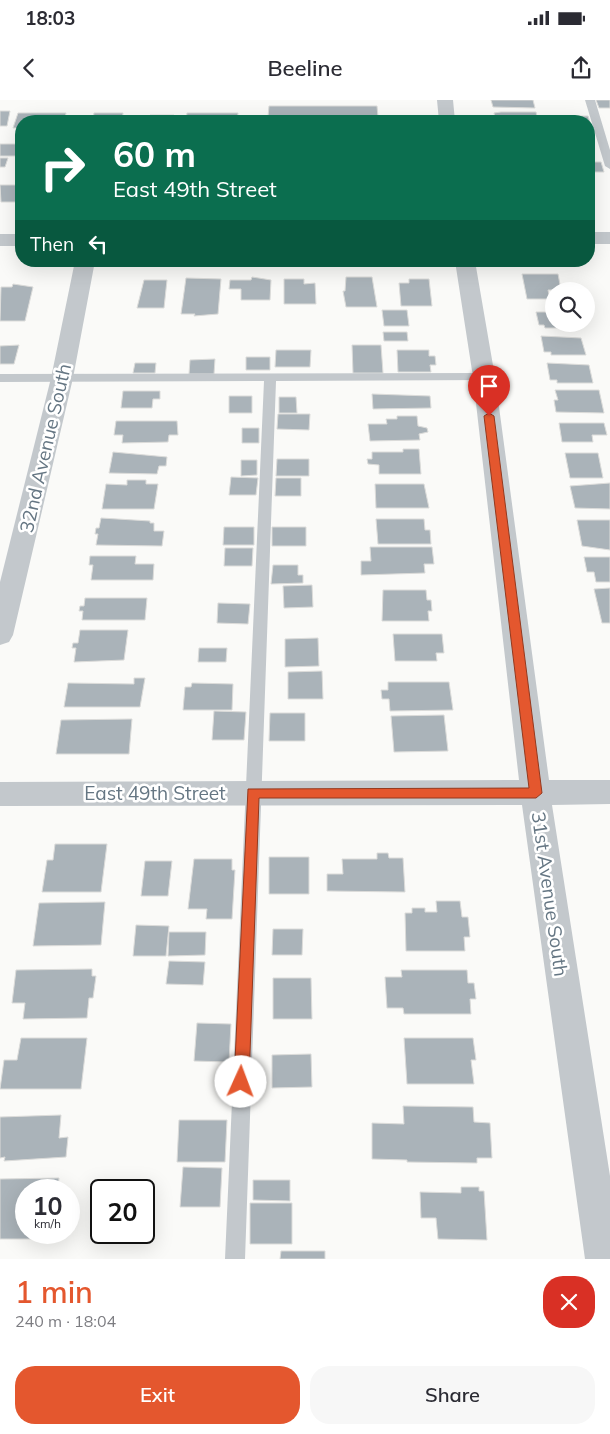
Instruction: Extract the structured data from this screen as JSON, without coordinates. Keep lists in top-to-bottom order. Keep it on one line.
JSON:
{"streets":{"street":["32nd Avenue South","East 49th Street","31st Avenue South"]},"crossings":[["East 49th Street","31st Avenue South"]],"page":{"status":"18:03","header":"Beeline","turn":["60 m","East 49th Street"],"then":"Then","speed":"10 km/h","limit":"20","heading":["1 min","240 m · 18:04"],"buttons":["Exit","Share"]}}
